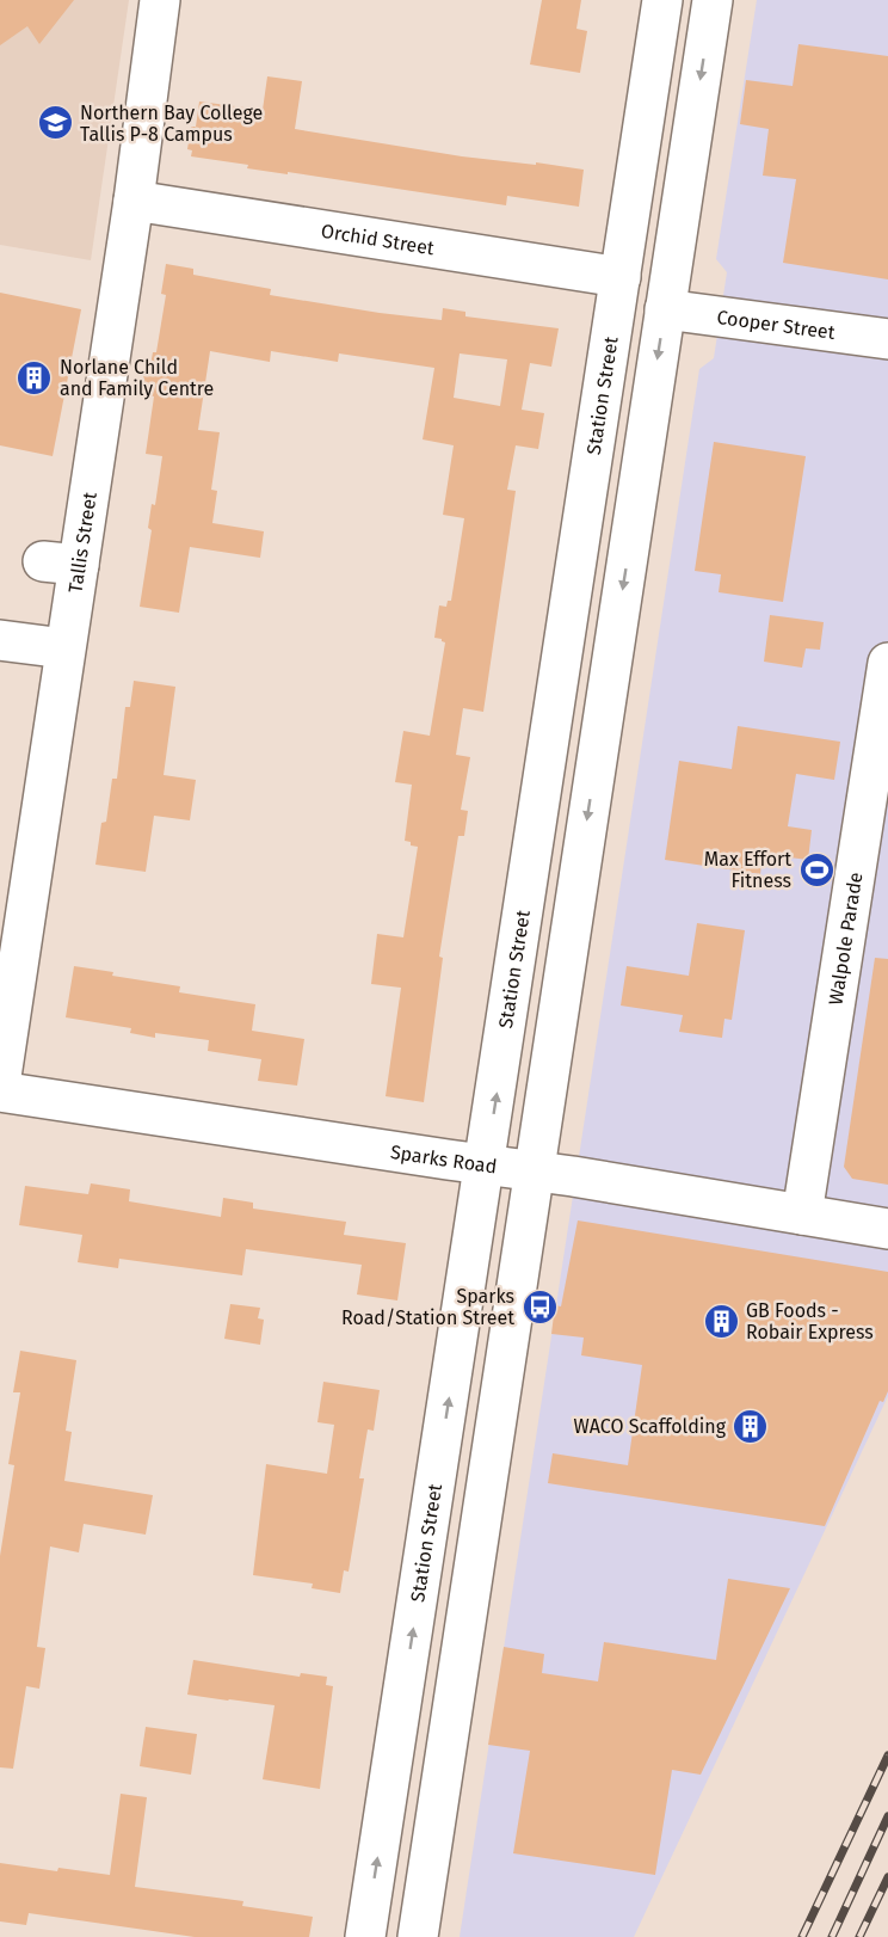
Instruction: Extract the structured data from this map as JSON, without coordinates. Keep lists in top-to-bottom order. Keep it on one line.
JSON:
{"streets":{"main road":["Orchid Street","Cooper Street","Station Street","Tallis Street","Walpole Parade","Sparks Road"]},"crossings":[["Orchid Street","Station Street"],["Orchid Street","Tallis Street"],["Station Street","Sparks Road"],["Walpole Parade","Sparks Road"]],"places":{"school or university":["Northern Bay College Tallis P-8 Campus"],"building":["Norlane Child and Family Centre","GB Foods - Robair Express","WACO Scaffolding"],"sports":["Max Effort Fitness"],"bus stop":["Sparks Road/Station Street"]}}
